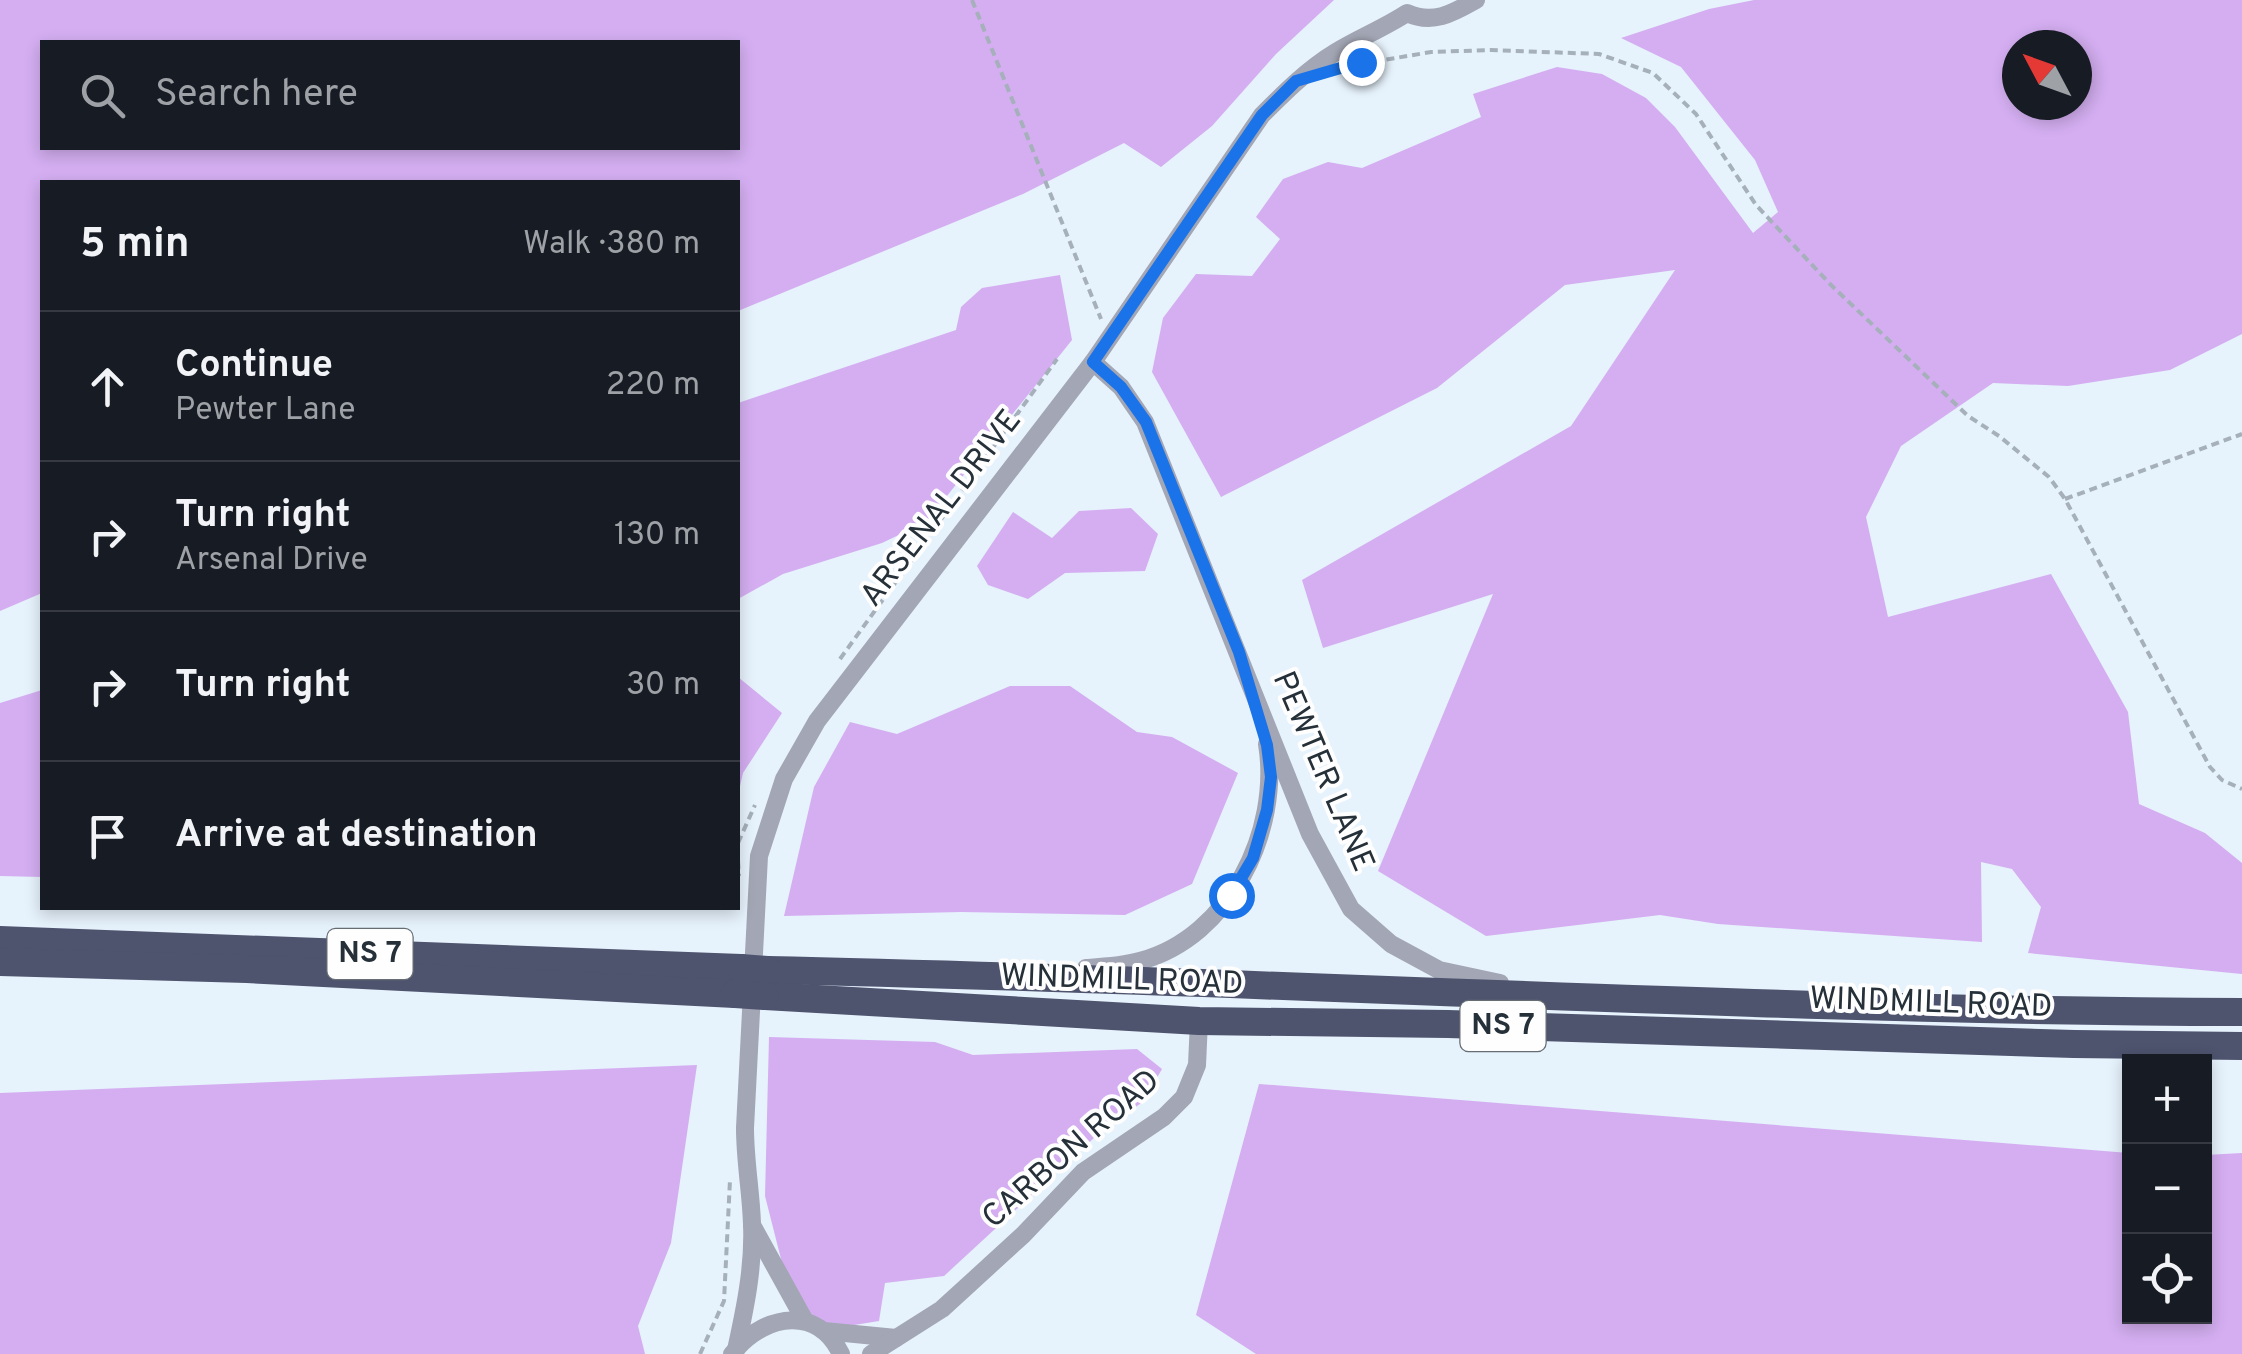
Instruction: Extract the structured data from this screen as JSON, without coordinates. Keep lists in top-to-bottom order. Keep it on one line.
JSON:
{"streets":{"highway":["NS 7","WINDMILL ROAD"],"lane":["ARSENAL DRIVE","PEWTER LANE","CARBON ROAD"]},"crossings":[["ARSENAL DRIVE","PEWTER LANE"],["PEWTER LANE","WINDMILL ROAD"],["WINDMILL ROAD","CARBON ROAD"]],"north":"top left","page":{"search":"Search here","heading":["5 min","Walk · 380 m"],"list":[["Continue","Pewter Lane","220 m"],["Turn right","Arsenal Drive","130 m"],["Turn right","30 m"],"Arrive at destination"],"map_buttons":["+","−"]}}
